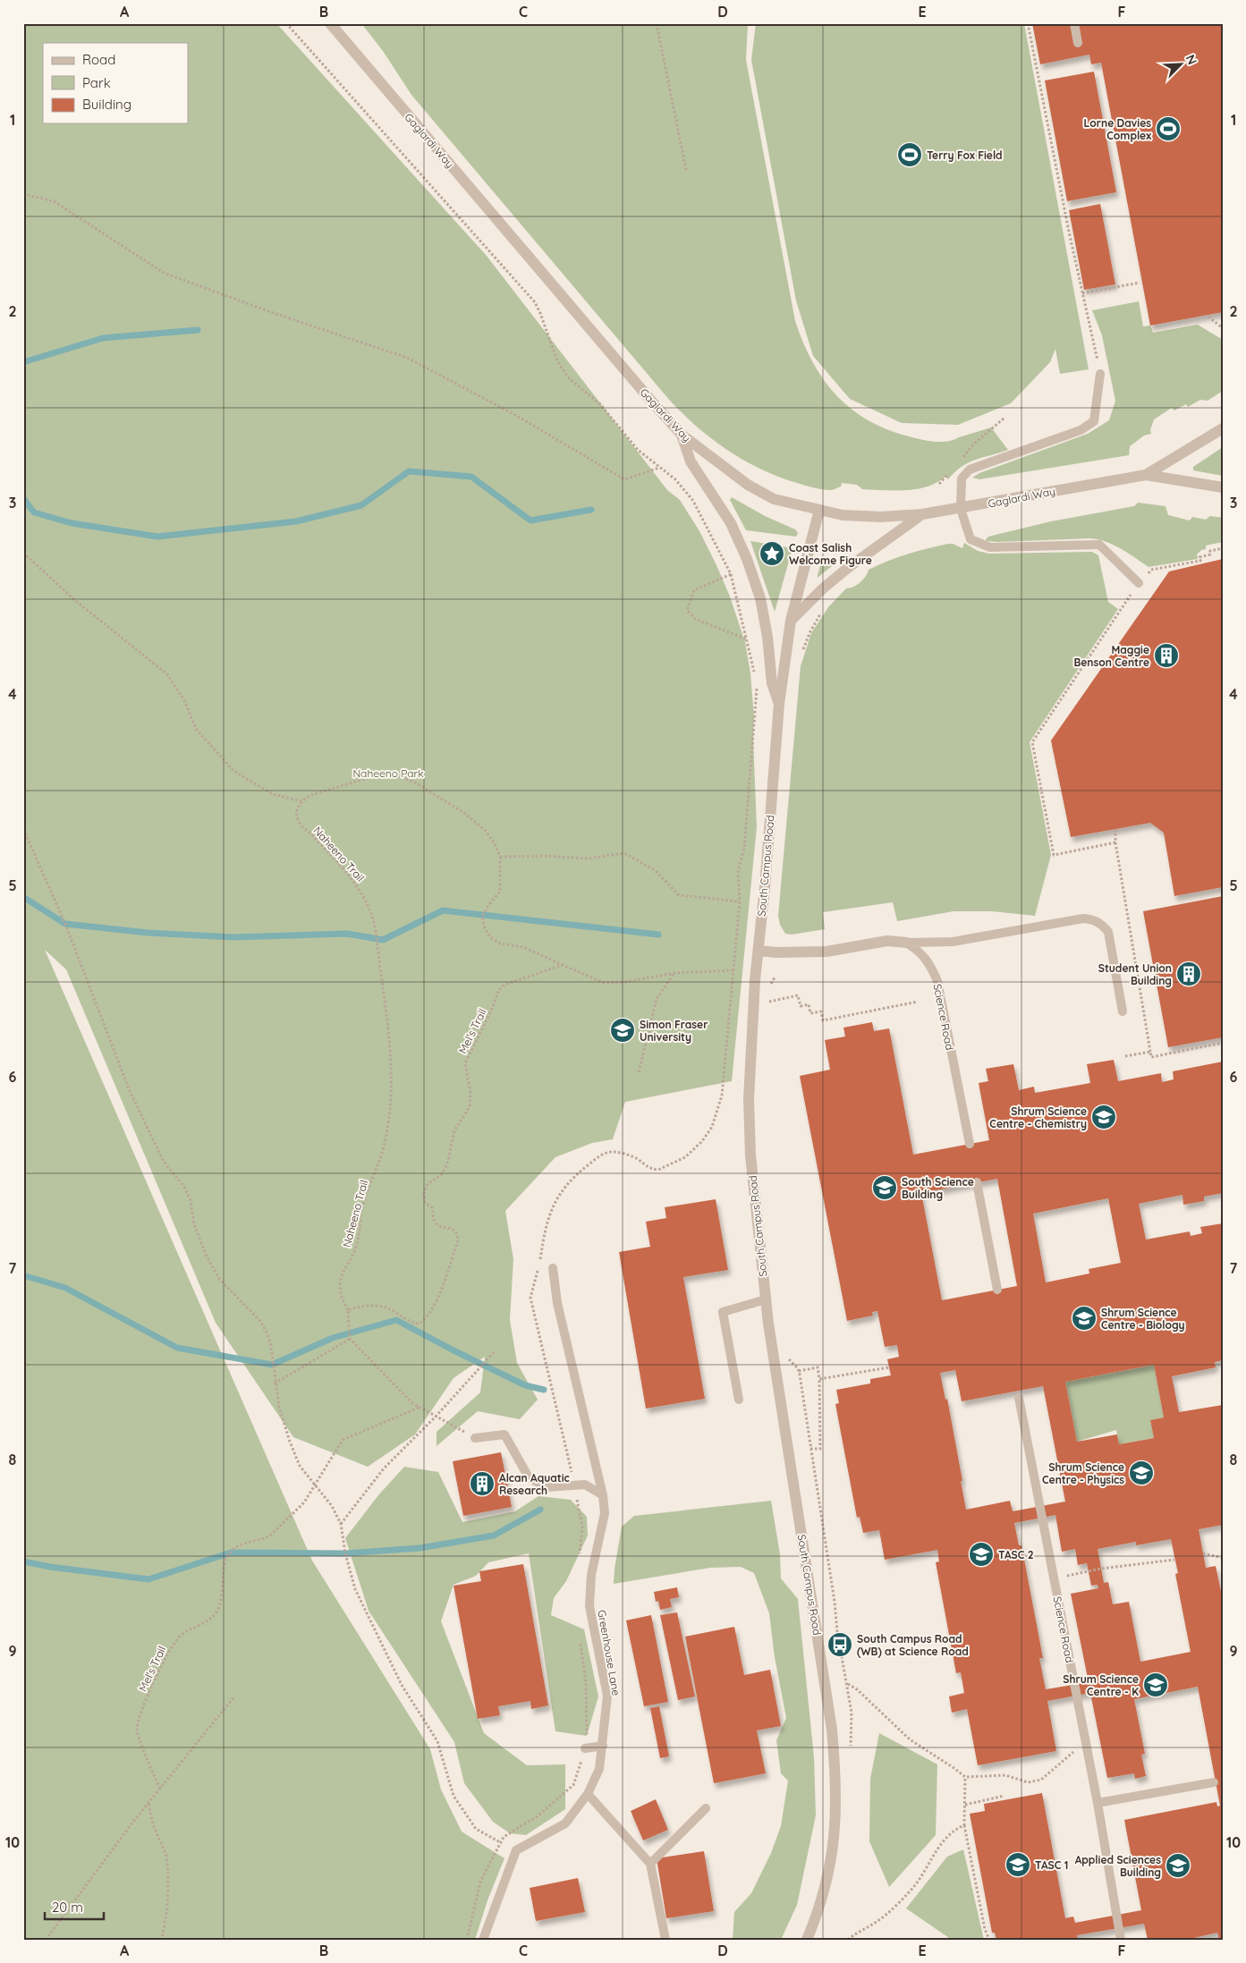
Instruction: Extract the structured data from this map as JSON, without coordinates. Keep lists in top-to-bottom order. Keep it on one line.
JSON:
{"streets":{"street":["Gaglardi Way","South Campus Road"],"lane":["Science Road","Greenhouse Lane"],"path":["Naheeno Trail","Mel's Trail"]},"crossings":[["Gaglardi Way","South Campus Road"],["Naheeno Trail","Mel's Trail"]],"parks":["Naheeno Park"],"places":{"sports":["Lorne Davies Complex","Terry Fox Field"],"place":["Coast Salish Welcome Figure"],"building":["Maggie Benson Centre","Student Union Building","Alcan Aquatic Research"],"school or university":["Simon Fraser University","Shrum Science Centre - Chemistry","South Science Building","Shrum Science Centre - Biology","Shrum Science Centre - Physics","TASC 2","Shrum Science Centre - K","TASC 1","Applied Sciences Building"],"bus stop":["South Campus Road (WB) at Science Road"]},"legend":["Road","Park","Building"],"scale_bar":"20 m","north":"top right","grid":{"columns":["A","B","C","D","E","F"],"rows":["1","2","3","4","5","6","7","8","9","10"]}}
